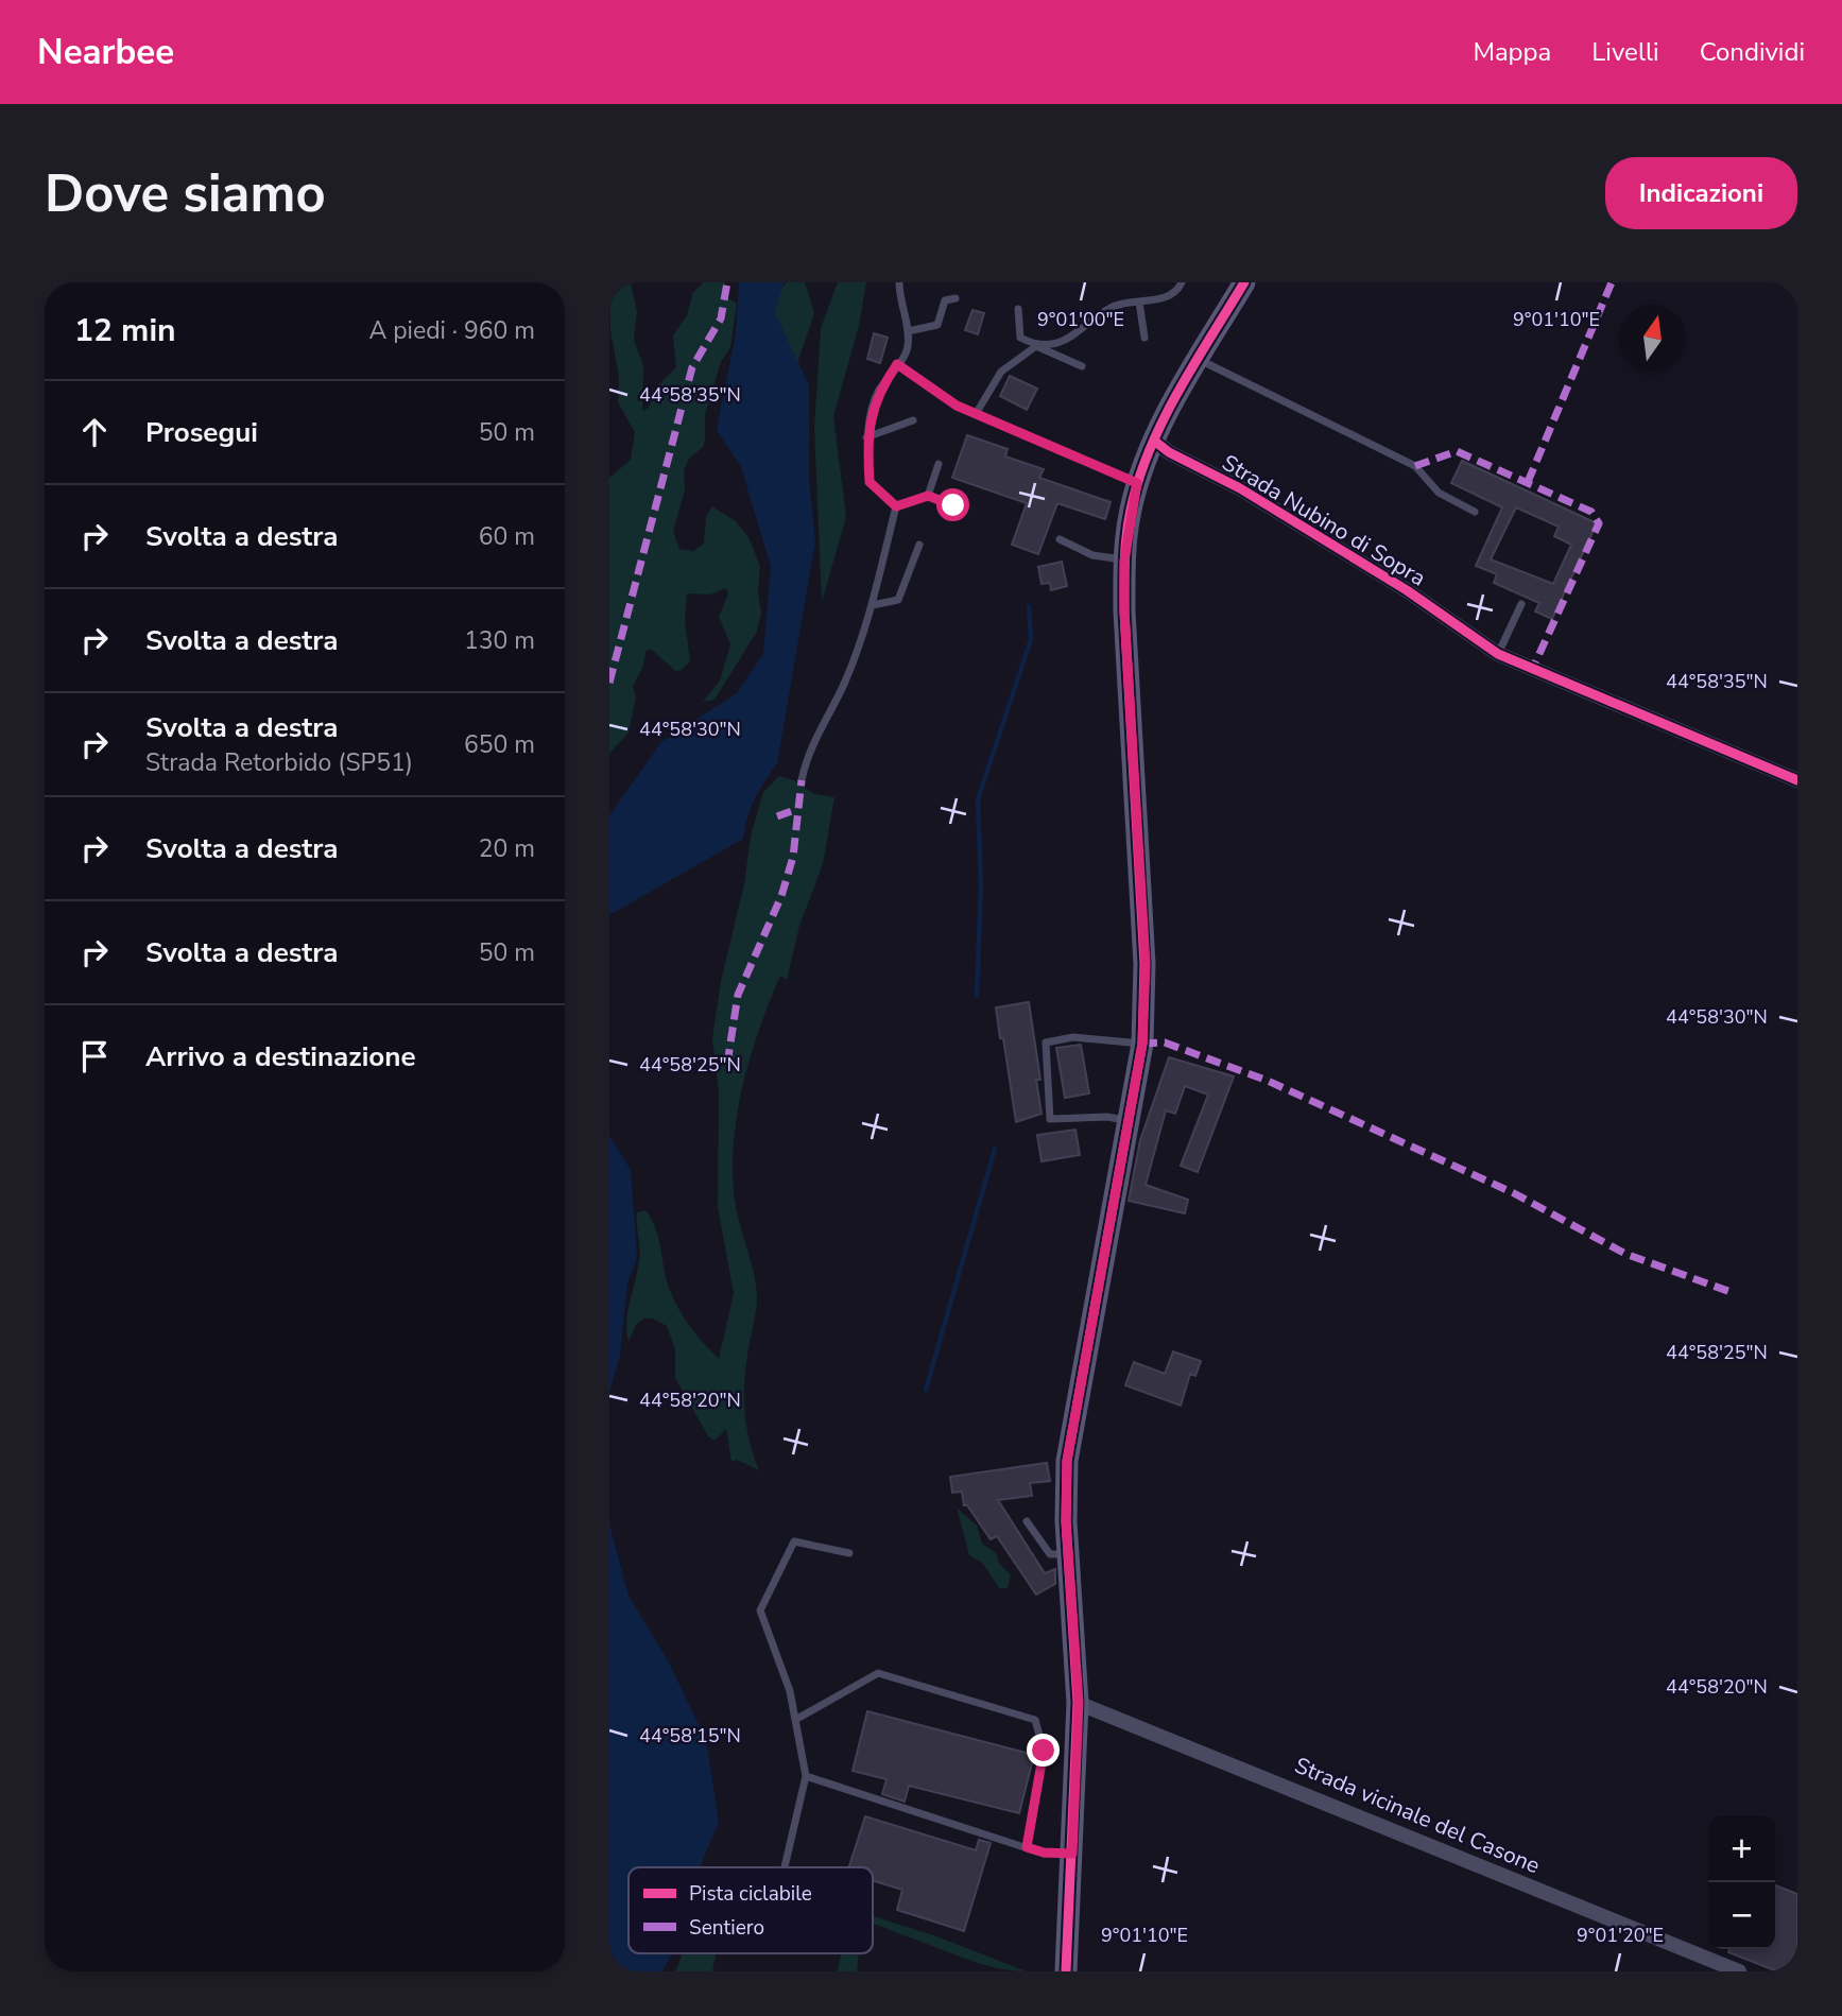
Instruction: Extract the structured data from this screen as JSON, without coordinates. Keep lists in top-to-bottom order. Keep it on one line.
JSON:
{"streets":{"street":["Strada Nubino di Sopra","Strada vicinale del Casone"]},"legend":["Pista ciclabile","Sentiero"],"north":"top","page":{"header":"Nearbee","nav":["Mappa","Livelli","Condividi"],"buttons":"Indicazioni","title":"Dove siamo","heading":["12 min","A piedi · 960 m"],"list":[["Prosegui","50 m"],["Svolta a destra","60 m"],["Svolta a destra","130 m"],["Svolta a destra","Strada Retorbido (SP51)","650 m"],["Svolta a destra","20 m"],["Svolta a destra","50 m"],"Arrivo a destinazione"],"map_buttons":["+","−"]},"coordinates":["9°01'00\"E","9°01'10\"E","44°58'35\"N","44°58'30\"N","44°58'25\"N","44°58'20\"N","44°58'15\"N","9°01'20\"E"]}
